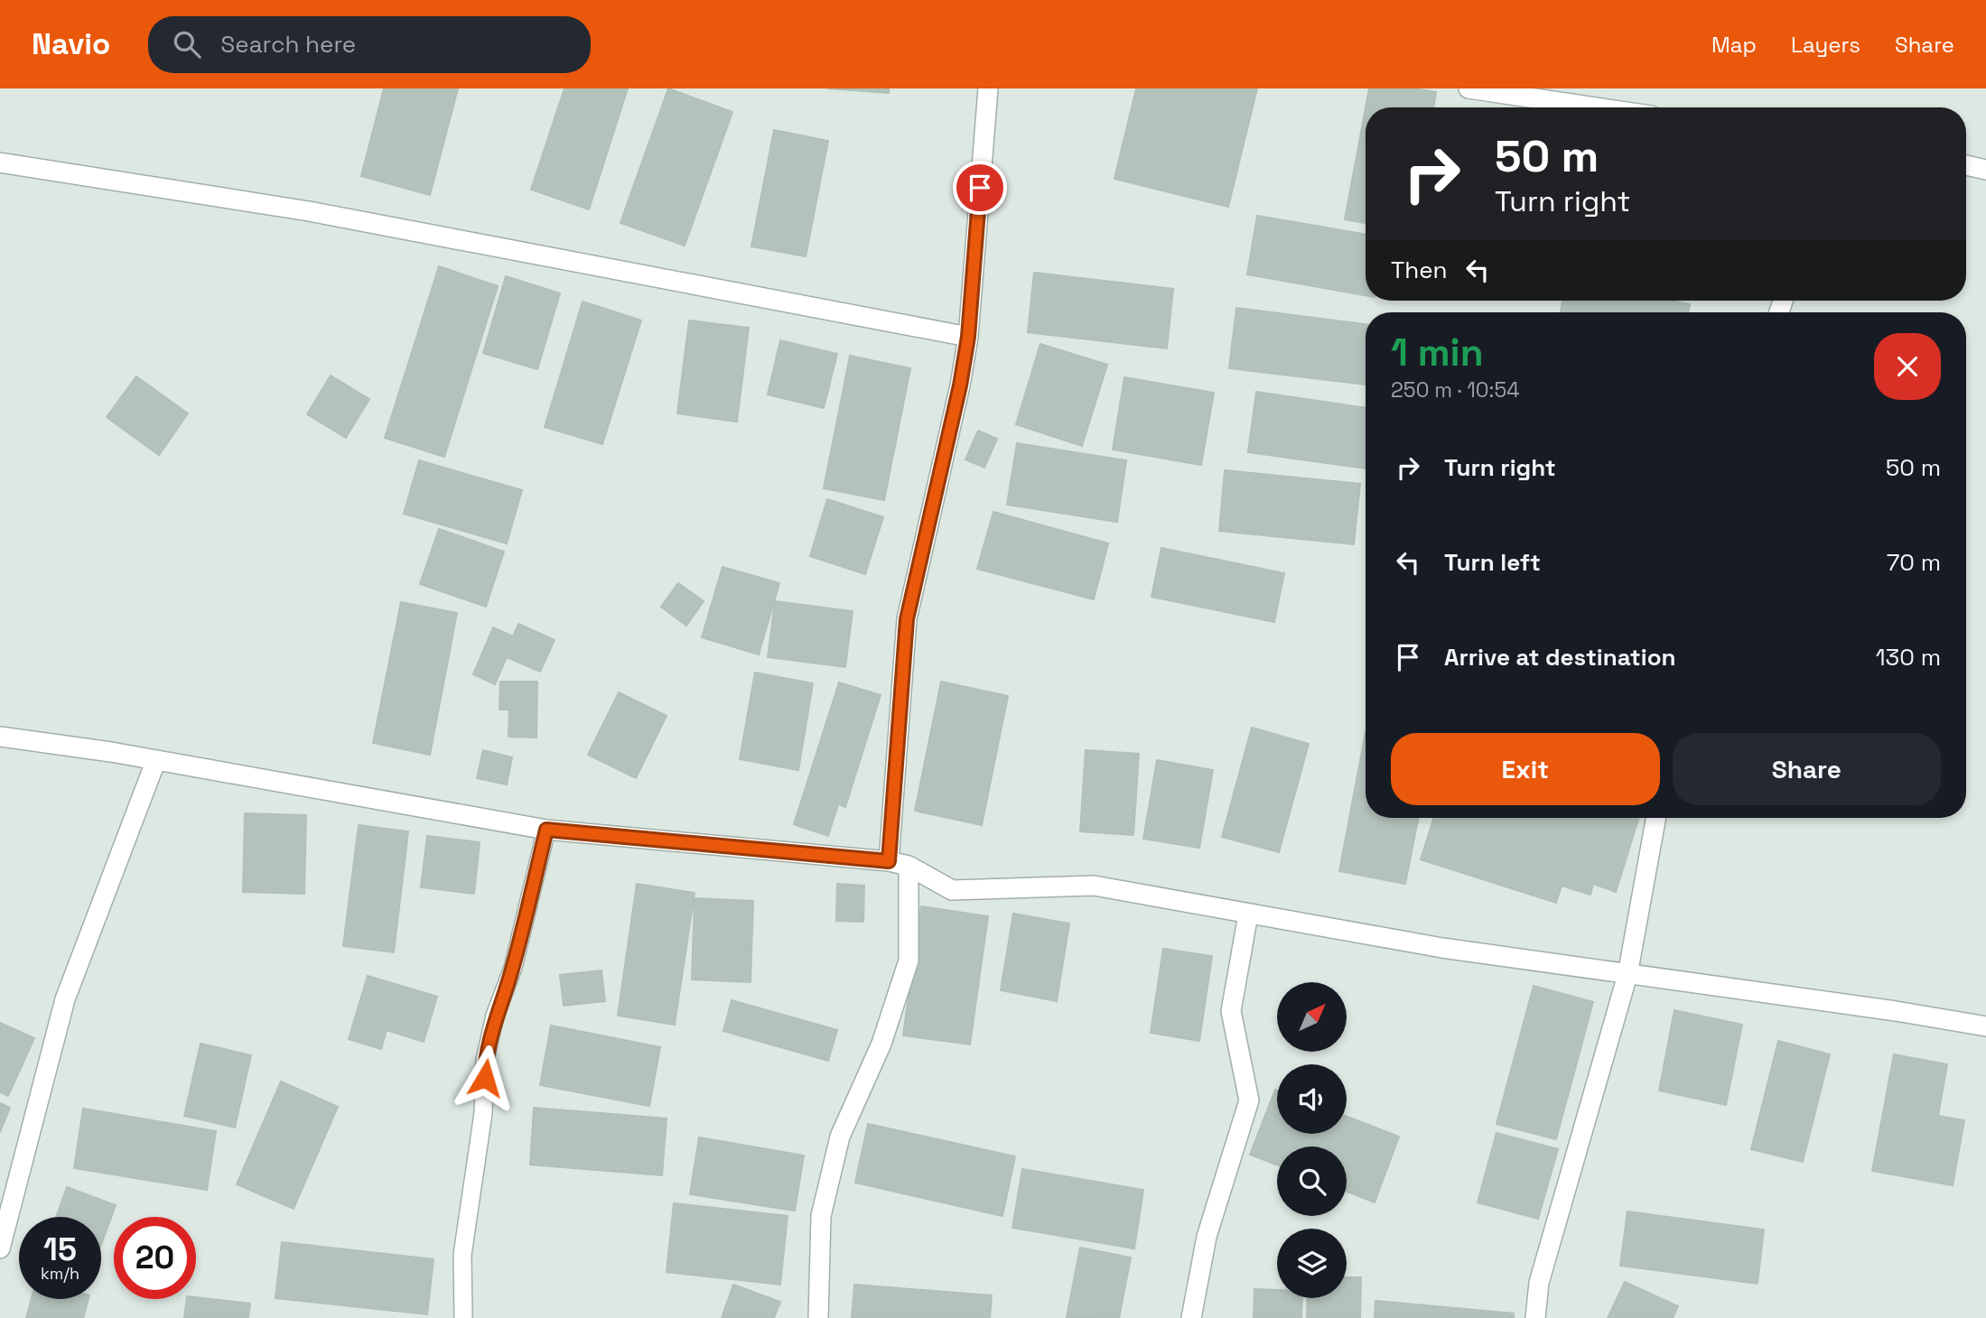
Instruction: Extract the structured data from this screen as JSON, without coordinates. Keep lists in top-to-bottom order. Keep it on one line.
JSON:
{"north":"top right","page":{"header":"Navio","search":"Search here","nav":["Map","Layers","Share"],"turn":["50 m","Turn right"],"then":"Then","heading":["1 min","250 m · 10:54"],"list":[{"name":"Turn right","value":"50 m"},{"name":"Turn left","value":"70 m"},{"name":"Arrive at destination","value":"130 m"}],"buttons":["Exit","Share"],"speed":"15 km/h","limit":"20"}}
